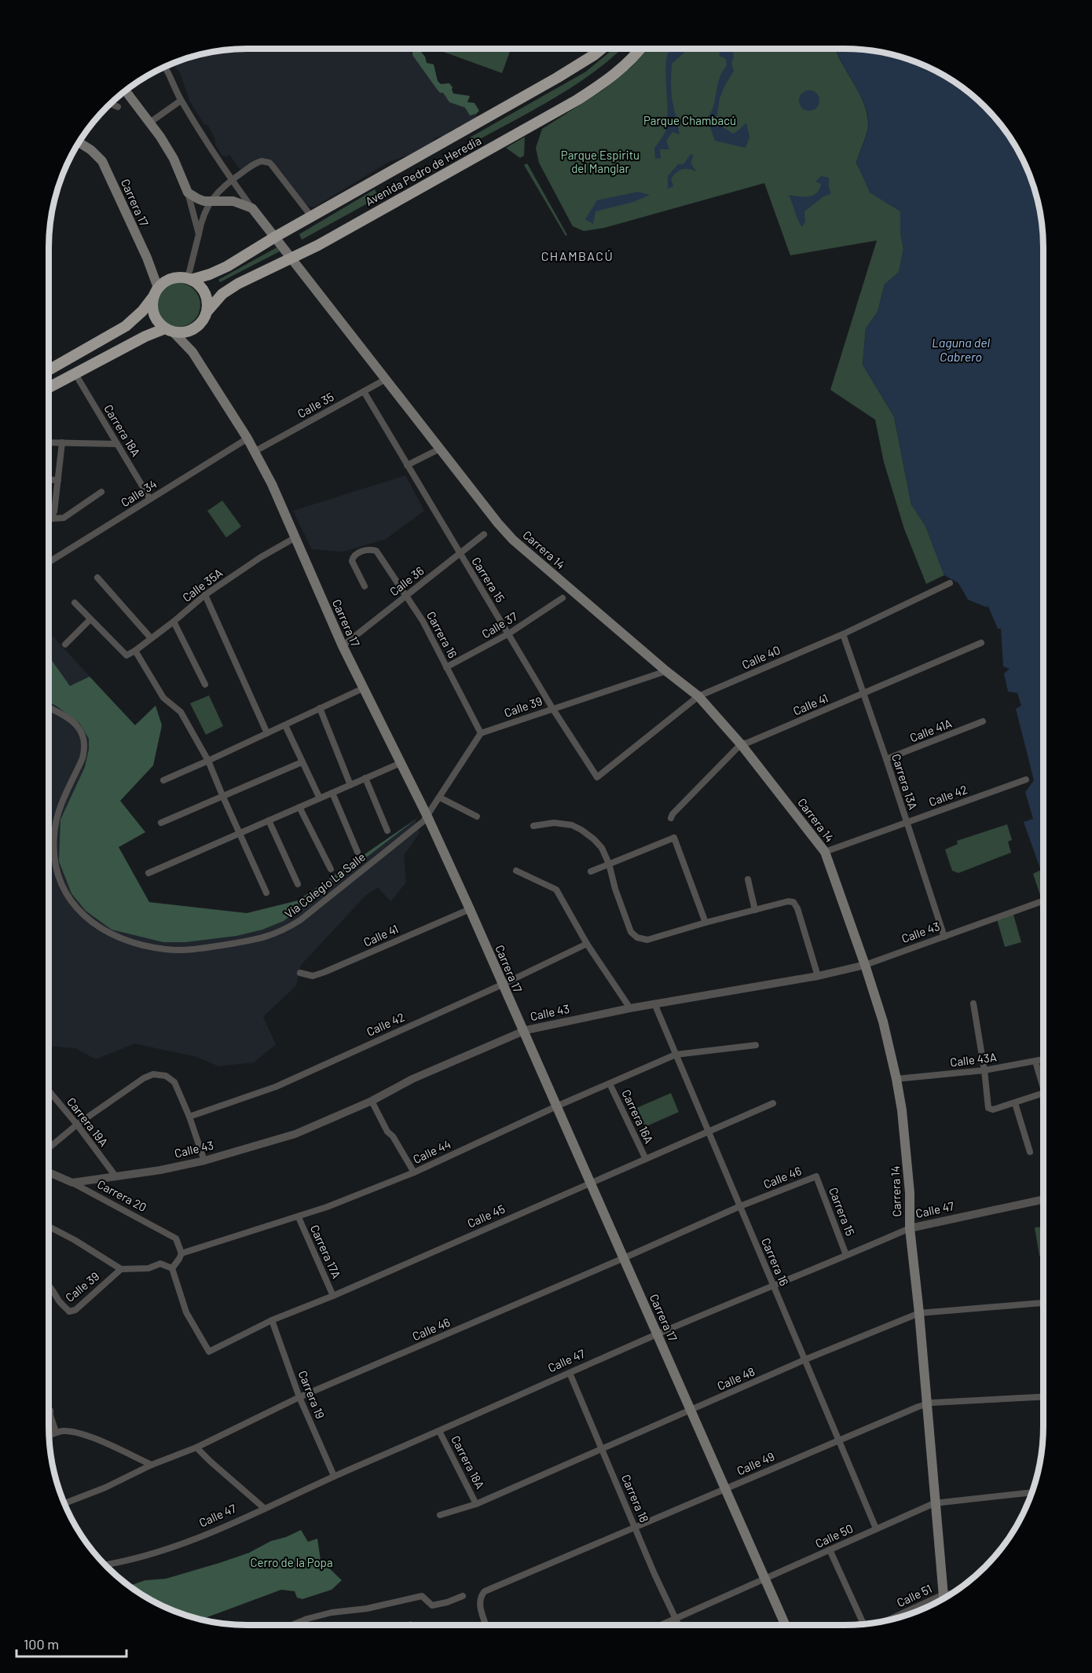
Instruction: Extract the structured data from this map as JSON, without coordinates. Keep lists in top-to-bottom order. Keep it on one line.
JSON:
{"streets":{"highway":["Avenida Pedro de Heredia"],"main road":["Carrera 17","Carrera 14"],"street":["Calle 35","Carrera 18A","Calle 34","Carrera 15","Calle 36","Calle 35A","Calle 37","Carrera 16","Calle 40","Calle 41","Calle 39","Calle 41A","Carrera 13A","Calle 42","Vía Colegio La Salle","Calle 43","Calle 43A","Carrera 16A","Carrera 19A","Calle 44","Calle 46","Carrera 20","Calle 47","Calle 45","Carrera 17A","Calle 48","Carrera 19","Calle 49","Carrera 18","Calle 50","Calle 51"]},"crossings":[["Avenida Pedro de Heredia","Carrera 17"],["Avenida Pedro de Heredia","Carrera 14"],["Carrera 17","Calle 35"],["Carrera 17","Calle 34"],["Carrera 17","Calle 36"],["Carrera 17","Calle 35A"],["Carrera 17","Calle 41"],["Carrera 17","Calle 42"],["Carrera 17","Vía Colegio La Salle"],["Carrera 17","Calle 43"],["Carrera 17","Calle 44"],["Carrera 17","Calle 46"],["Carrera 17","Calle 47"],["Carrera 17","Calle 45"],["Carrera 17","Calle 48"],["Carrera 17","Calle 49"],["Carrera 17","Calle 50"],["Calle 35","Carrera 14"],["Calle 35","Carrera 15"],["Carrera 18A","Calle 34"],["Carrera 18A","Calle 47"],["Carrera 18A","Calle 48"],["Carrera 14","Calle 40"],["Carrera 14","Calle 41"],["Carrera 14","Calle 39"],["Carrera 14","Calle 42"],["Carrera 14","Calle 43"],["Carrera 14","Calle 43A"],["Carrera 14","Calle 47"],["Carrera 14","Calle 48"],["Carrera 14","Calle 49"],["Carrera 14","Calle 50"],["Carrera 14","Calle 51"],["Carrera 15","Calle 36"],["Carrera 15","Calle 37"],["Carrera 15","Calle 40"],["Carrera 15","Calle 39"],["Carrera 15","Calle 46"],["Carrera 15","Calle 47"],["Calle 36","Carrera 16"],["Calle 37","Carrera 16"],["Carrera 16","Calle 39"],["Carrera 16","Calle 43"],["Carrera 16","Calle 44"],["Carrera 16","Calle 46"],["Carrera 16","Calle 47"],["Carrera 16","Calle 45"],["Carrera 16","Calle 48"],["Carrera 16","Calle 49"],["Carrera 16","Calle 50"],["Calle 40","Carrera 13A"],["Calle 41","Carrera 13A"],["Calle 41A","Carrera 13A"],["Carrera 13A","Calle 42"],["Carrera 13A","Calle 43"],["Calle 43","Carrera 19A"],["Calle 43","Carrera 20"],["Carrera 16A","Calle 44"],["Carrera 16A","Calle 45"],["Calle 44","Carrera 20"],["Calle 44","Carrera 17A"],["Calle 46","Carrera 19"],["Calle 47","Carrera 19"],["Calle 47","Carrera 18"],["Calle 45","Carrera 17A"],["Calle 45","Carrera 19"],["Calle 48","Carrera 18"],["Calle 49","Carrera 18"],["Carrera 18","Calle 50"]],"districts":["CHAMBACÚ"],"water":["Laguna del Cabrero"],"parks":["Parque Chambacú","Parque Espiritu del Manglar","Cerro de la Popa"],"scale_bar":"100 m"}
